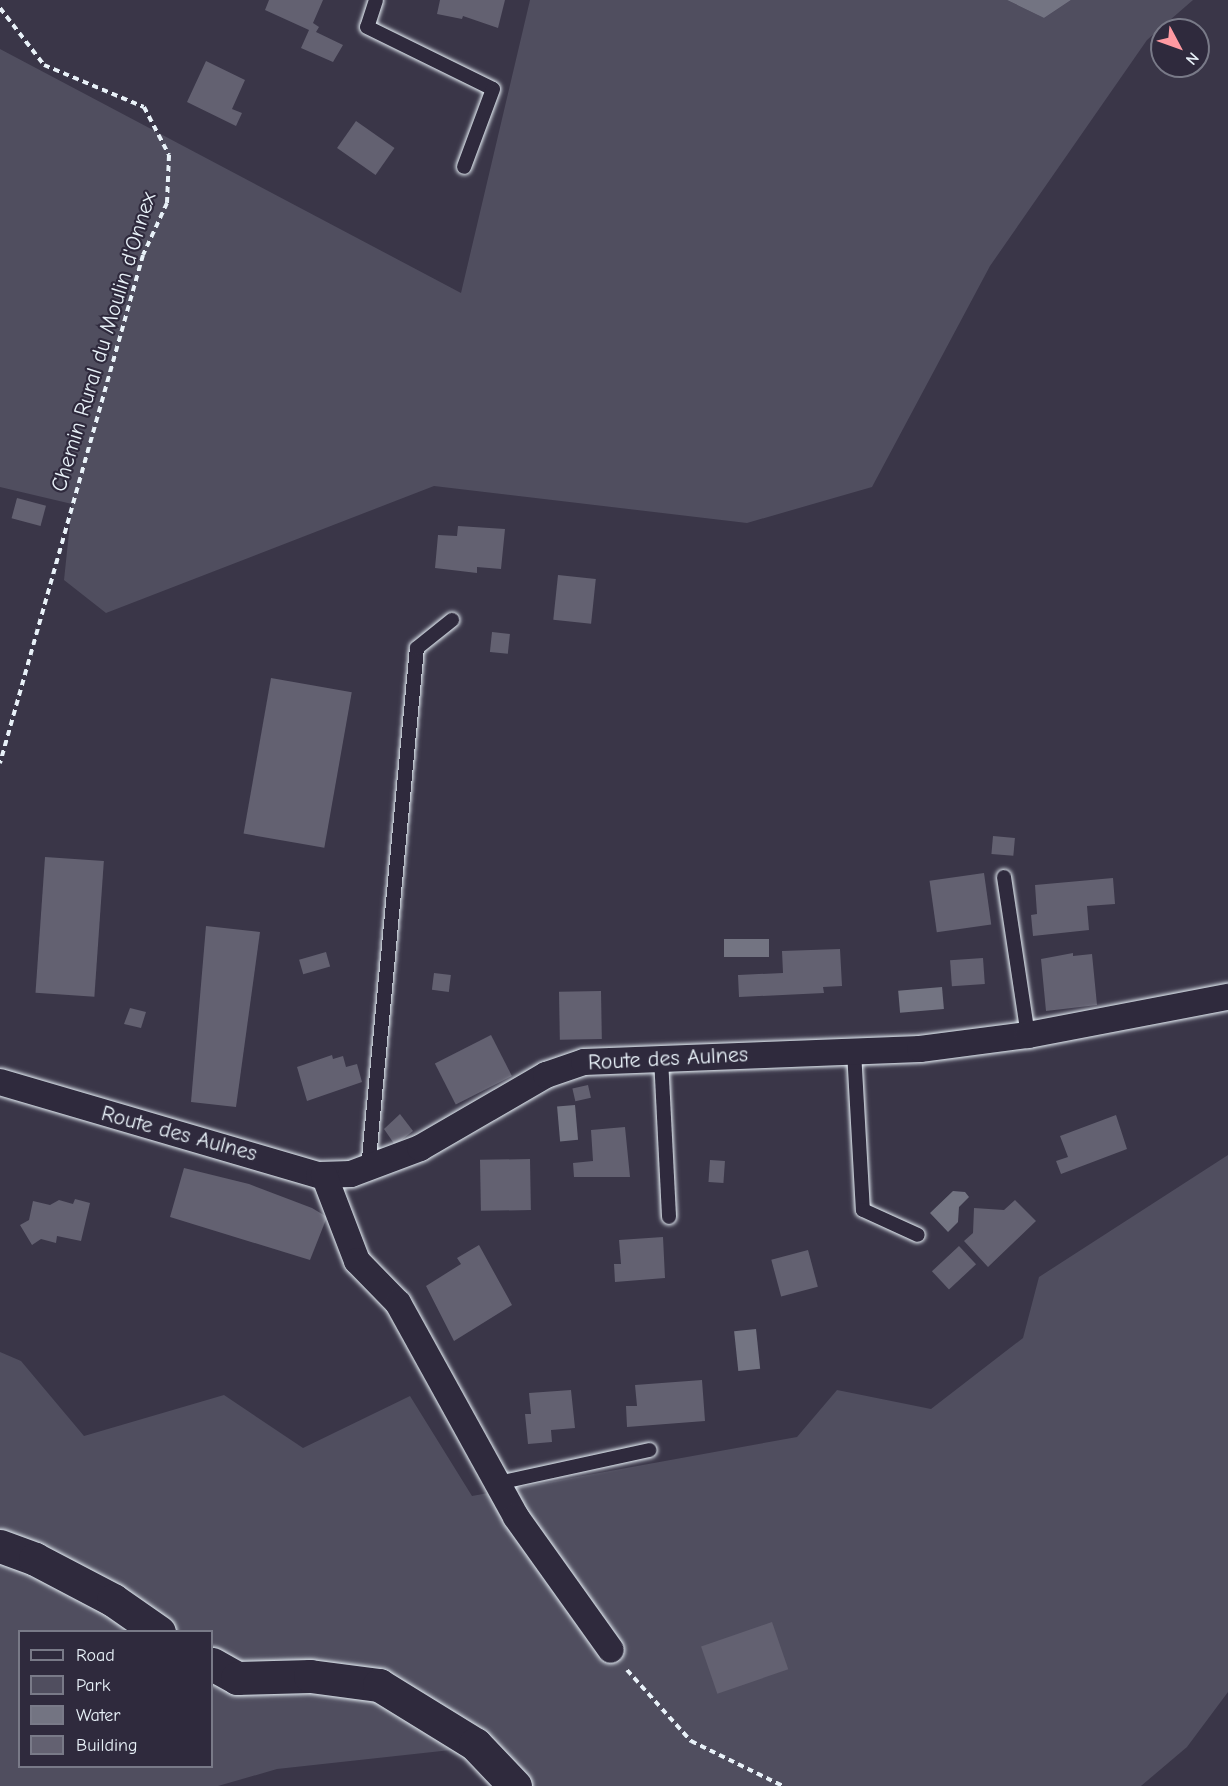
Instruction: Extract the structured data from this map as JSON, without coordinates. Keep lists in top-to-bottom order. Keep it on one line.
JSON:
{"streets":{"street":["Route des Aulnes"],"path":["Chemin Rural du Moulin d'Onnex"]},"legend":["Road","Park","Water","Building"],"north":"bottom right"}
